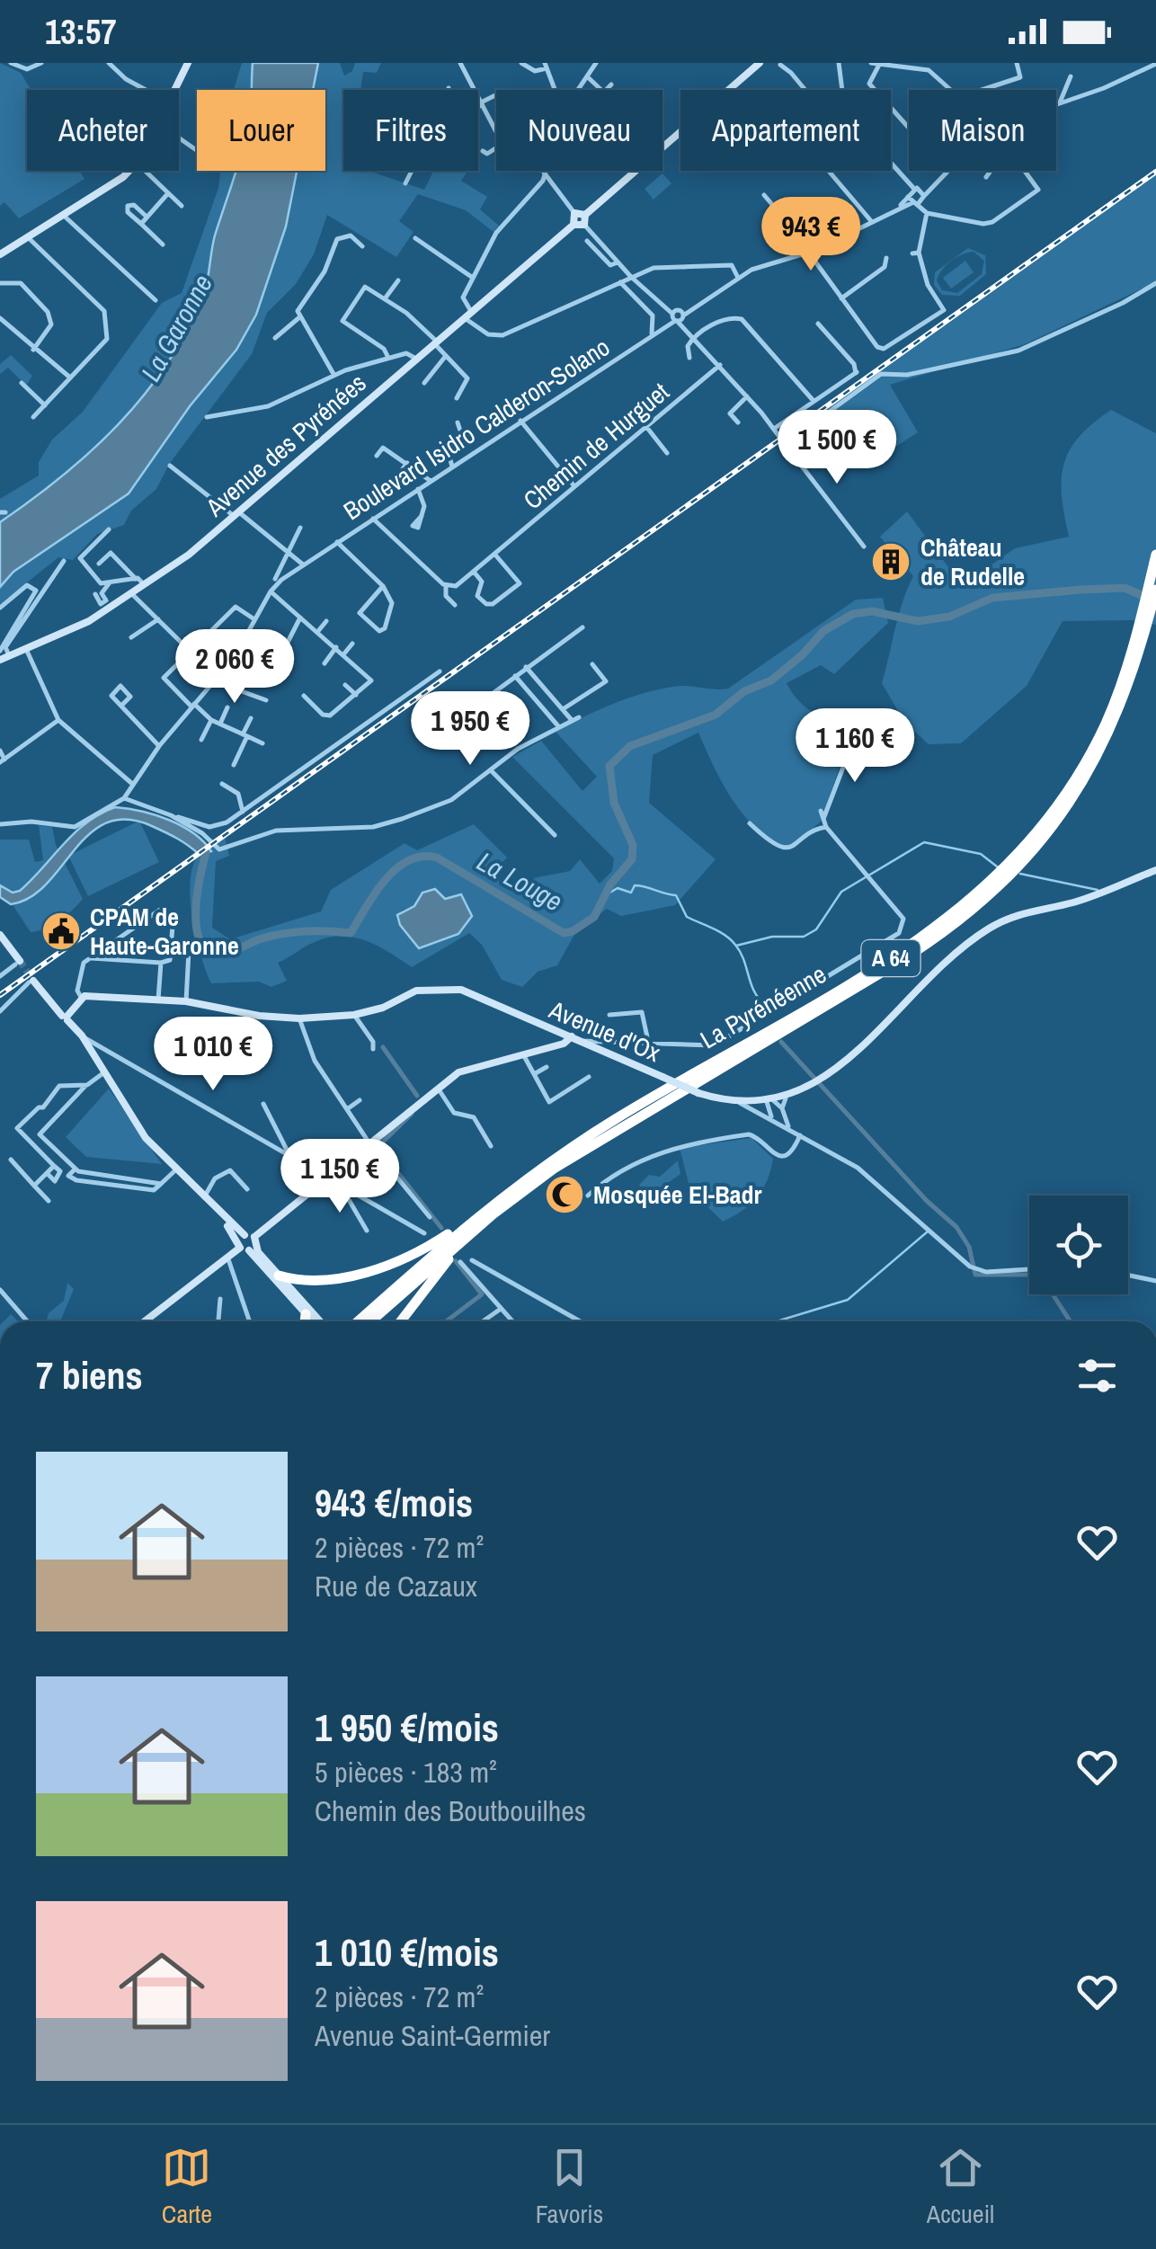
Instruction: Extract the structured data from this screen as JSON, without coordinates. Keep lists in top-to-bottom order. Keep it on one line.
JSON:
{"streets":{"highway":["A 64","La Pyrénéenne"],"street":["Boulevard Isidro Calderon-Solano","Avenue des Pyrénées","Chemin de Hurguet","Avenue d'Ox"]},"water":["La Garonne","La Louge"],"places":{"building":["Château de Rudelle"],"public building":["CPAM de Haute-Garonne"],"mosque":["Mosquée El-Badr"]},"page":{"status":"13:57","chip":["Acheter","Louer","Filtres","Nouveau","Appartement","Maison"],"price":["943 €","1 500 €","2 060 €","1 950 €","1 160 €","1 010 €","1 150 €"],"heading":"7 biens","list":[{"name":"943 €/mois","note":"2 pièces · 72 m² · Rue de Cazaux"},{"name":"1 950 €/mois","note":"5 pièces · 183 m² · Chemin des Boutbouilhes"},{"name":"1 010 €/mois","note":"2 pièces · 72 m² · Avenue Saint-Germier"}],"tabs":["Carte","Favoris","Accueil"]}}
